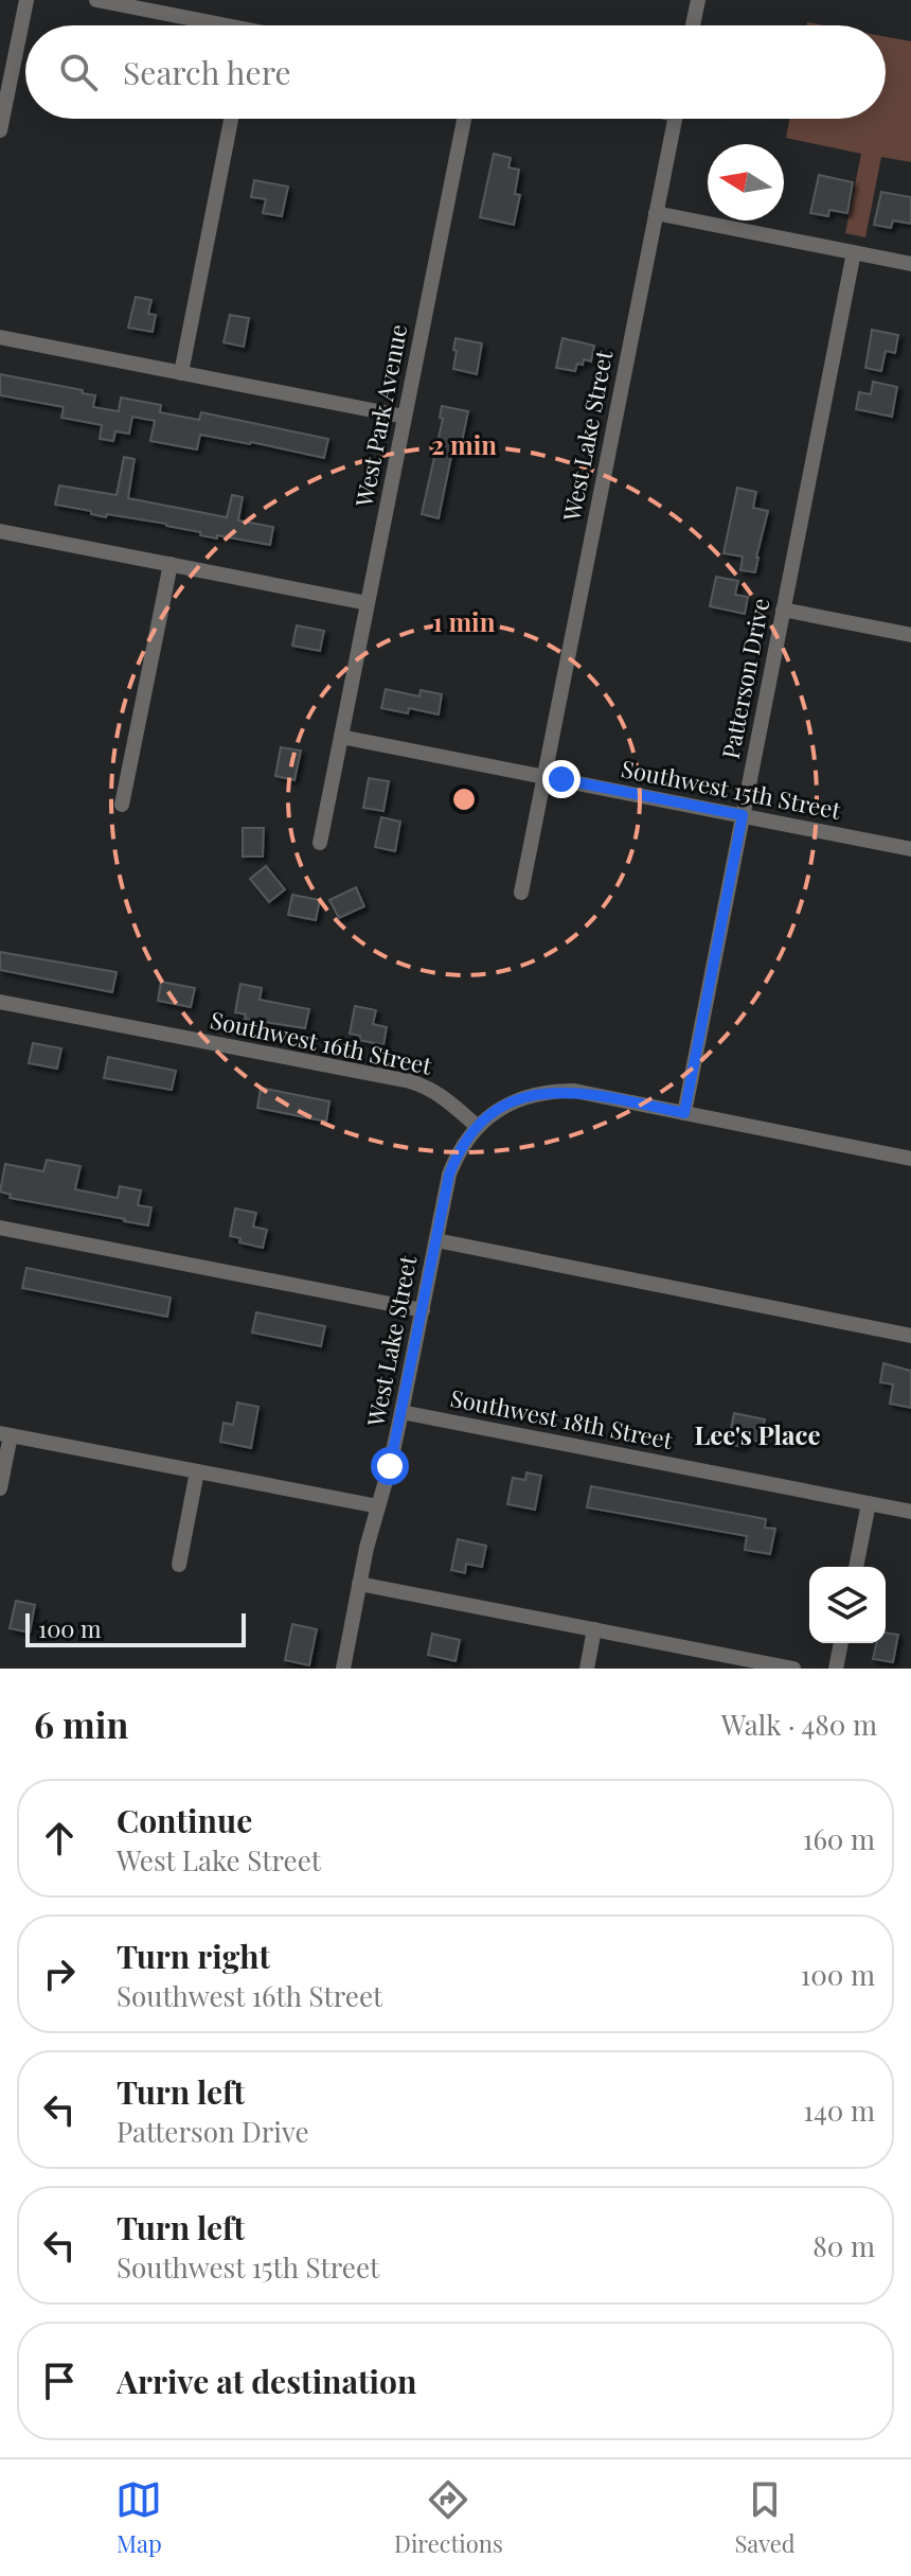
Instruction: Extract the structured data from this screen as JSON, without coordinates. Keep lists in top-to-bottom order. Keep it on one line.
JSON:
{"streets":{"street":["West Park Avenue","West Lake Street","Patterson Drive","Southwest 15th Street","Southwest 16th Street","Southwest 18th Street"]},"crossings":[["West Park Avenue","Southwest 15th Street"],["West Lake Street","Southwest 15th Street"],["West Lake Street","Southwest 16th Street"],["West Lake Street","Southwest 18th Street"],["Patterson Drive","Southwest 15th Street"]],"districts":["Lee's Place"],"scale_bar":"100 m","north":"left","page":{"search":"Search here","scale":"100 m","heading":["6 min","Walk · 480 m"],"list":[["Continue","West Lake Street","160 m"],["Turn right","Southwest 16th Street","100 m"],["Turn left","Patterson Drive","140 m"],["Turn left","Southwest 15th Street","80 m"],"Arrive at destination"],"nav":["Map","Directions","Saved"]},"rings":["2 min","1 min"]}
